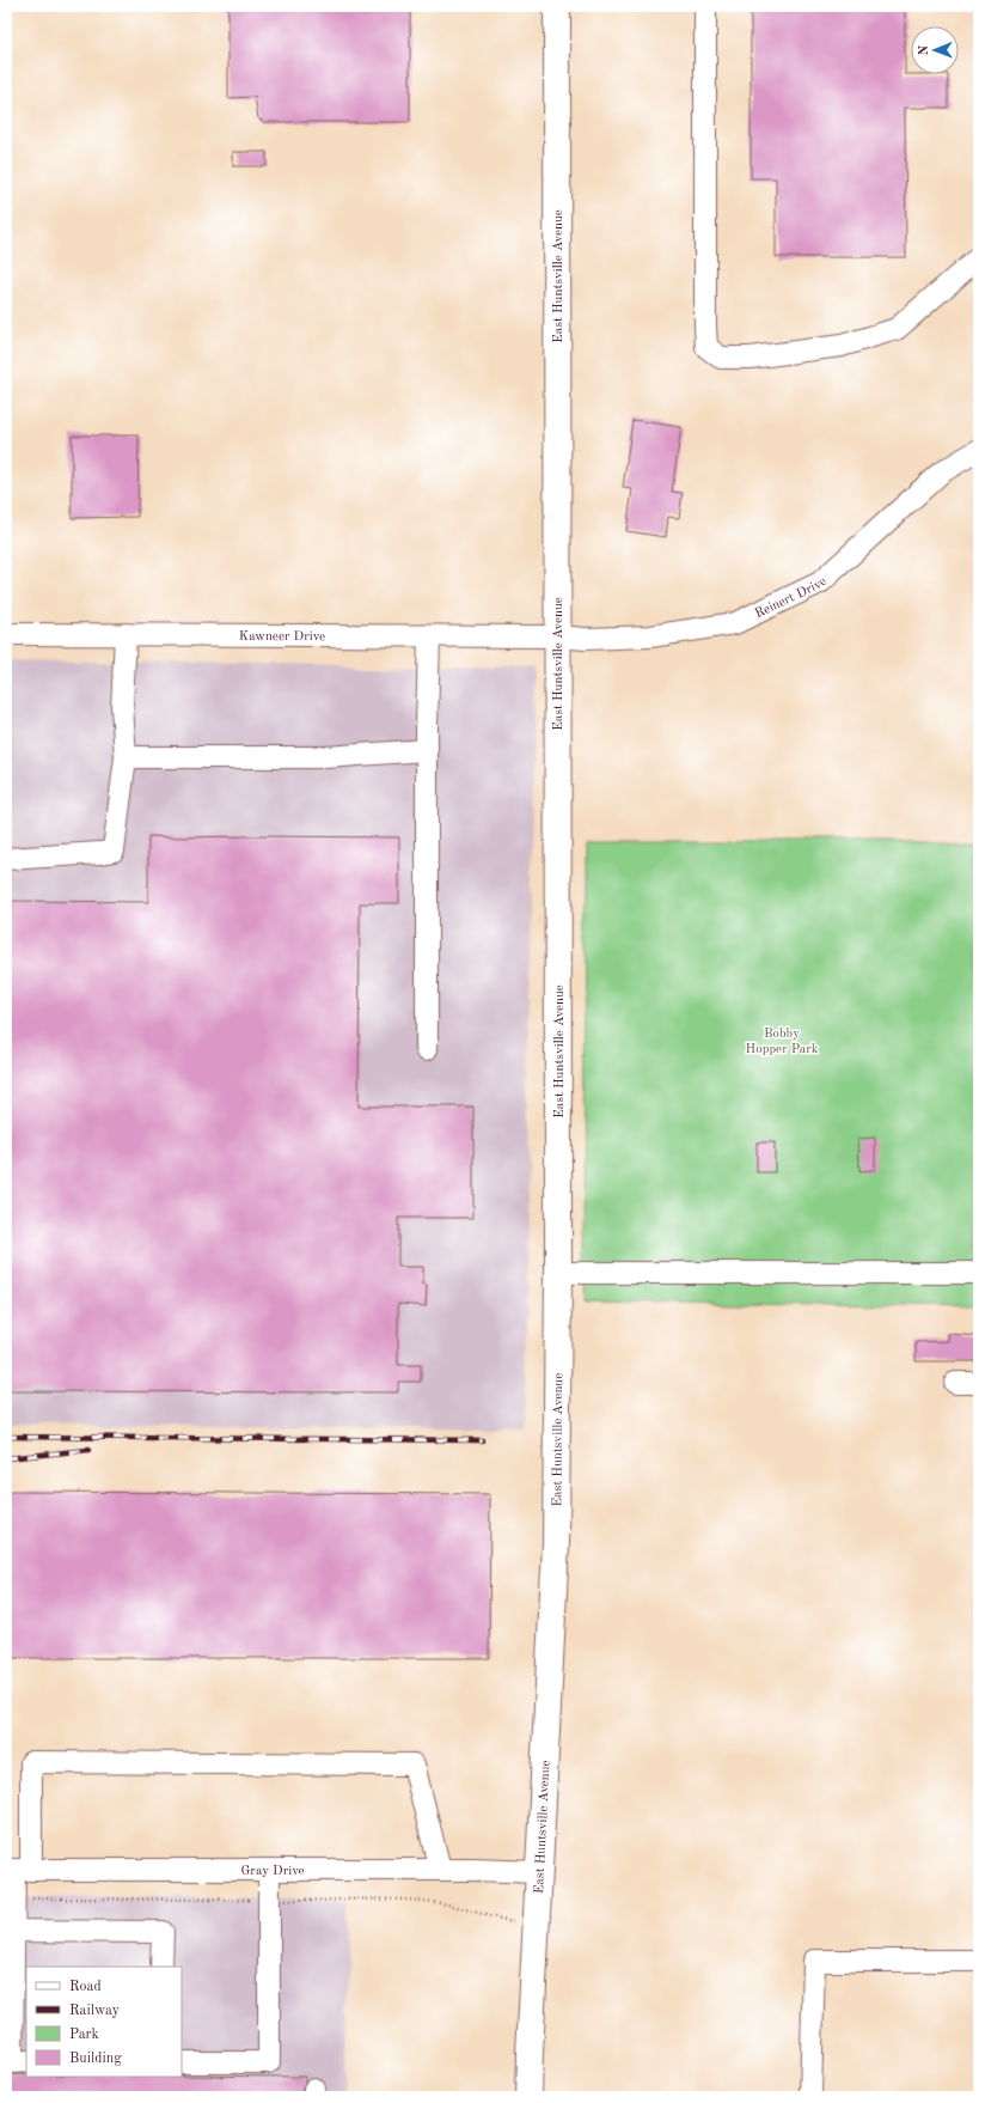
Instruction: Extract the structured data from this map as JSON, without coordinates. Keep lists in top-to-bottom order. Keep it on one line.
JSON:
{"streets":{"main road":["East Huntsville Avenue"],"street":["Reinert Drive","Kawneer Drive","Gray Drive"]},"crossings":[["East Huntsville Avenue","Reinert Drive"],["East Huntsville Avenue","Kawneer Drive"],["East Huntsville Avenue","Gray Drive"],["Reinert Drive","Kawneer Drive"]],"parks":["Bobby Hopper Park"],"legend":["Road","Railway","Park","Building"],"north":"left"}
